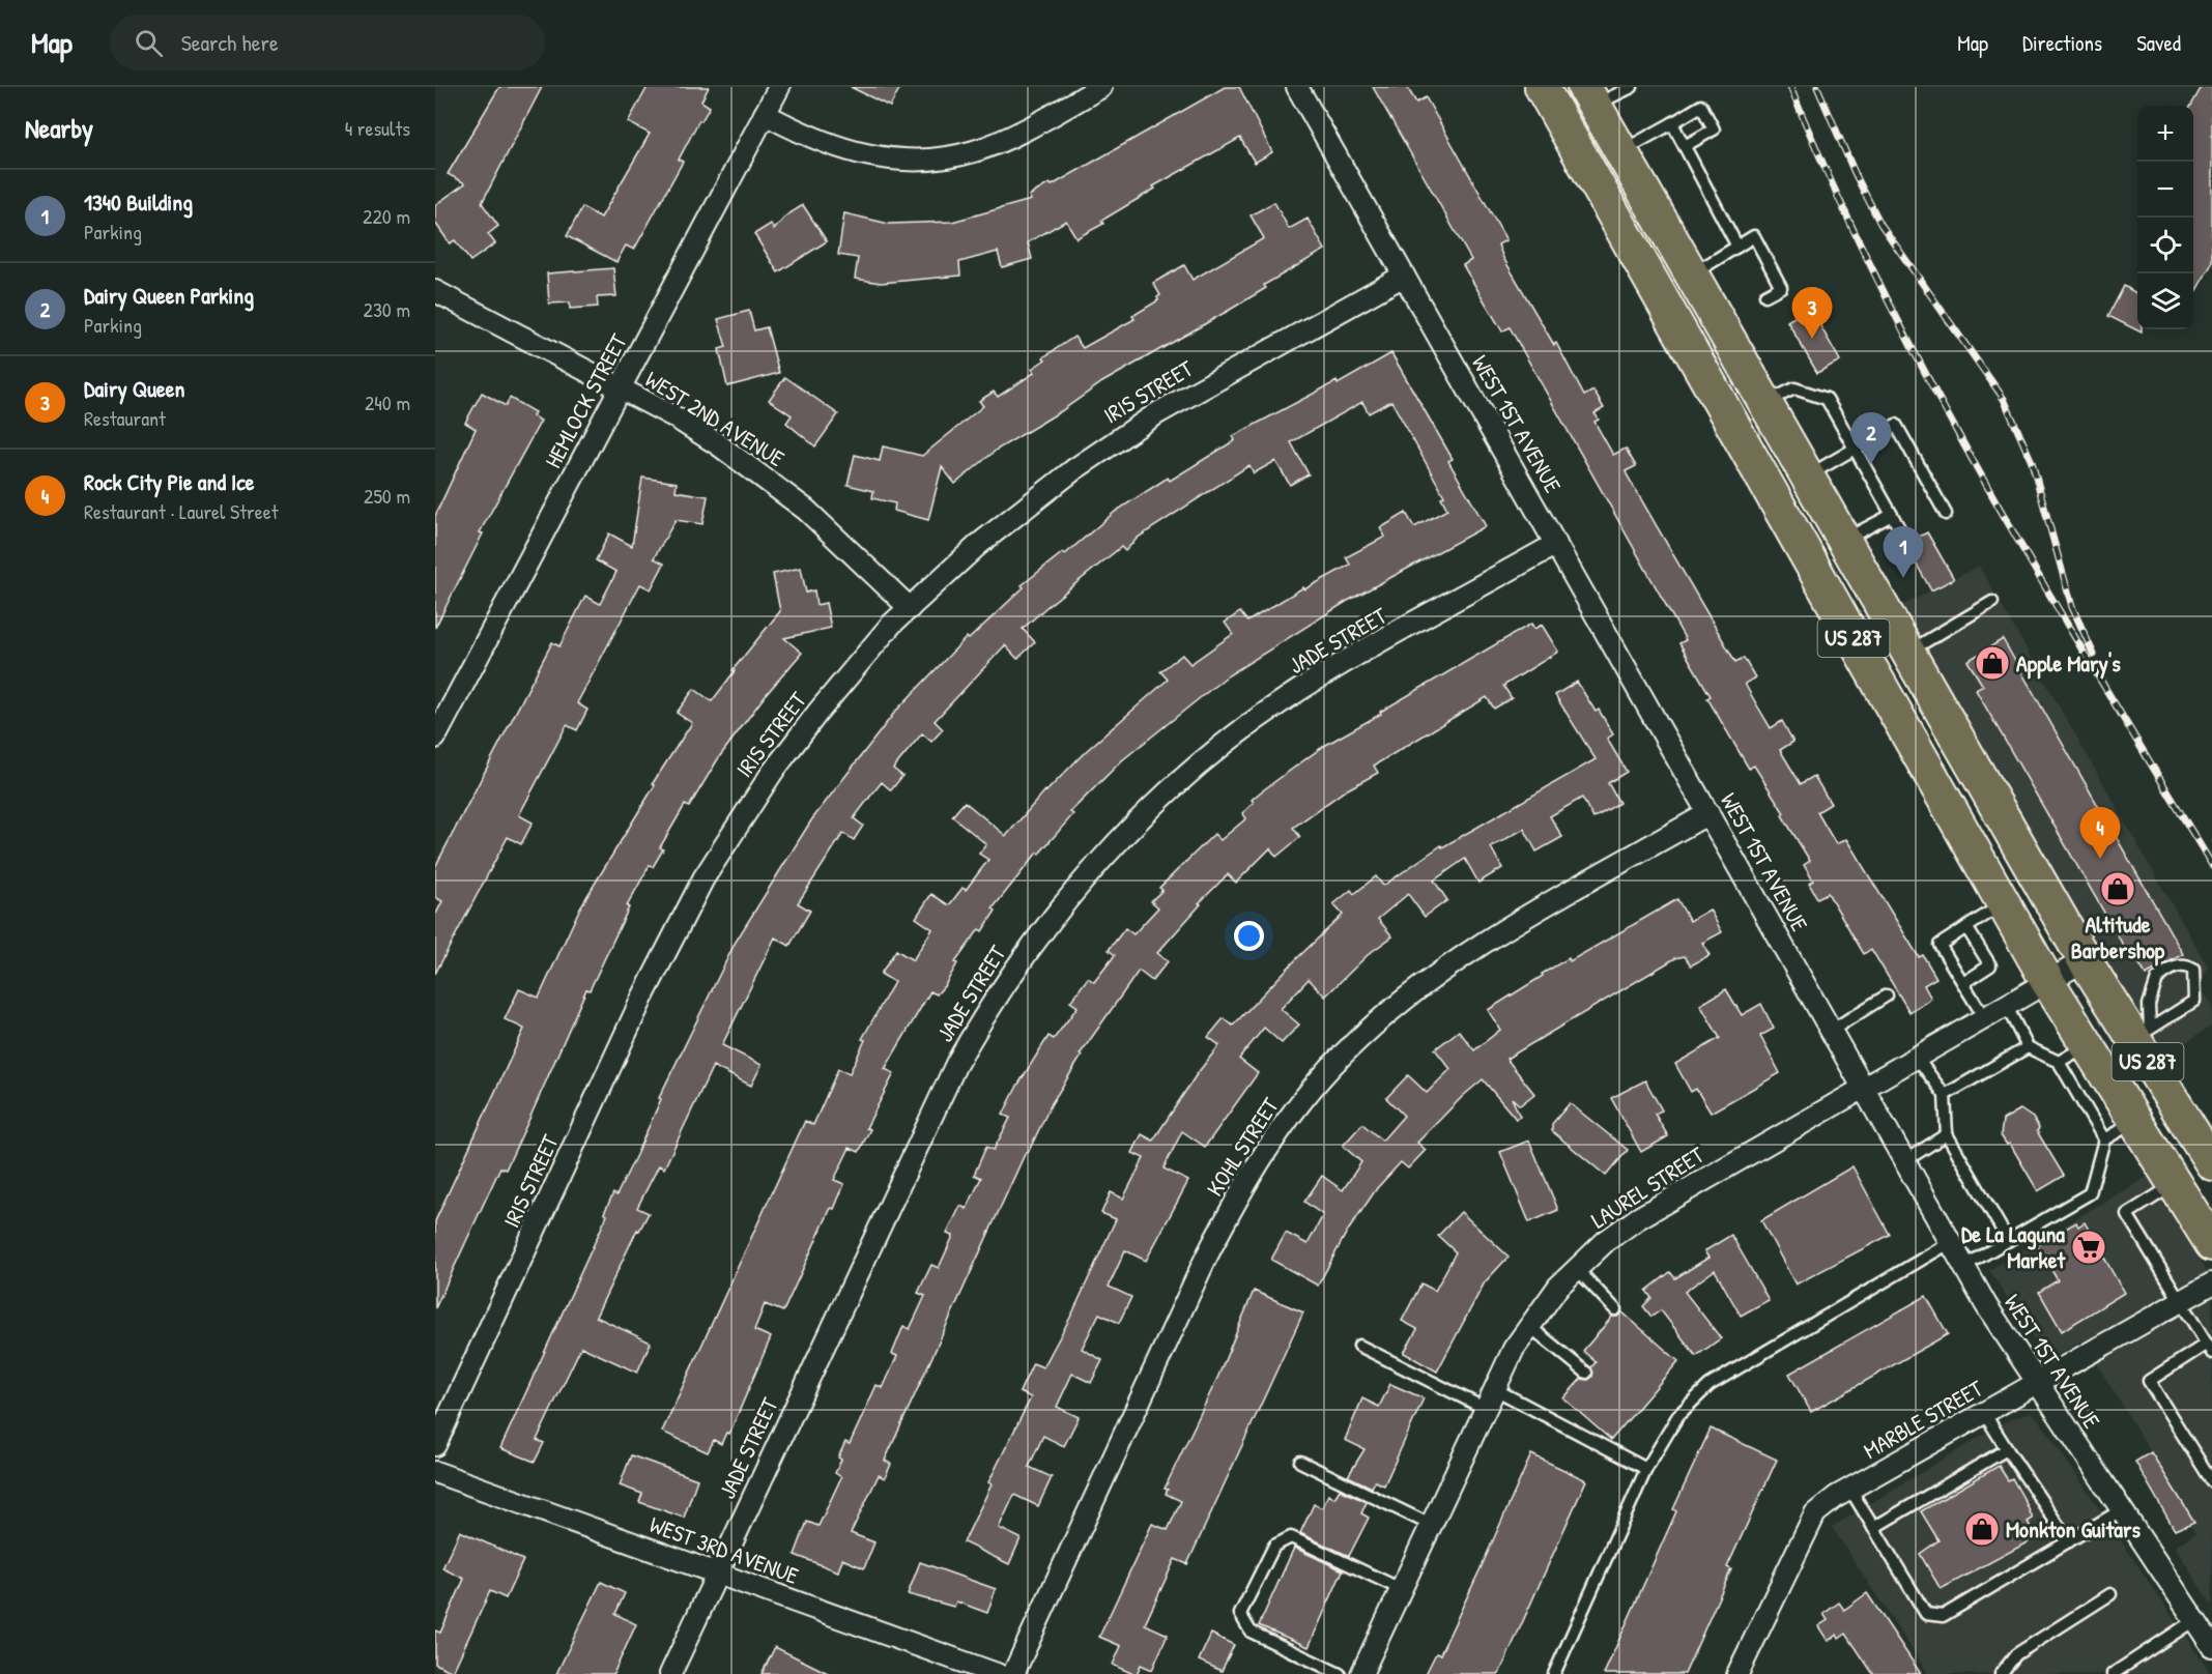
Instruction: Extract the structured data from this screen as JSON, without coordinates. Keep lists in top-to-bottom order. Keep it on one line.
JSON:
{"streets":{"main road":["US 287"],"street":["IRIS STREET","HEMLOCK STREET","WEST 2ND AVENUE","WEST 1ST AVENUE","JADE STREET","KOHL STREET","LAUREL STREET","MARBLE STREET","WEST 3RD AVENUE"]},"crossings":[["IRIS STREET","WEST 2ND AVENUE"],["IRIS STREET","WEST 1ST AVENUE"],["HEMLOCK STREET","WEST 2ND AVENUE"],["WEST 1ST AVENUE","JADE STREET"],["WEST 1ST AVENUE","KOHL STREET"],["WEST 1ST AVENUE","LAUREL STREET"],["WEST 1ST AVENUE","MARBLE STREET"],["US 287","LAUREL STREET"],["JADE STREET","WEST 3RD AVENUE"]],"places":{"shop":["Apple Mary's","Altitude Barbershop","Monkton Guitars"],"supermarket":["De La Laguna Market"]},"page":{"header":"Map","search":"Search here","nav":["Map","Directions","Saved"],"heading":["Nearby","4 results"],"map_buttons":["+","−"],"list":[{"mark":"1","name":"1340 Building","note":"Parking","value":"220 m"},{"mark":"2","name":"Dairy Queen Parking","note":"Parking","value":"230 m"},{"mark":"3","name":"Dairy Queen","note":"Restaurant","value":"240 m"},{"mark":"4","name":"Rock City Pie and Ice","note":"Restaurant · Laurel Street","value":"250 m"}],"pins":["3","2","1","4"]}}
